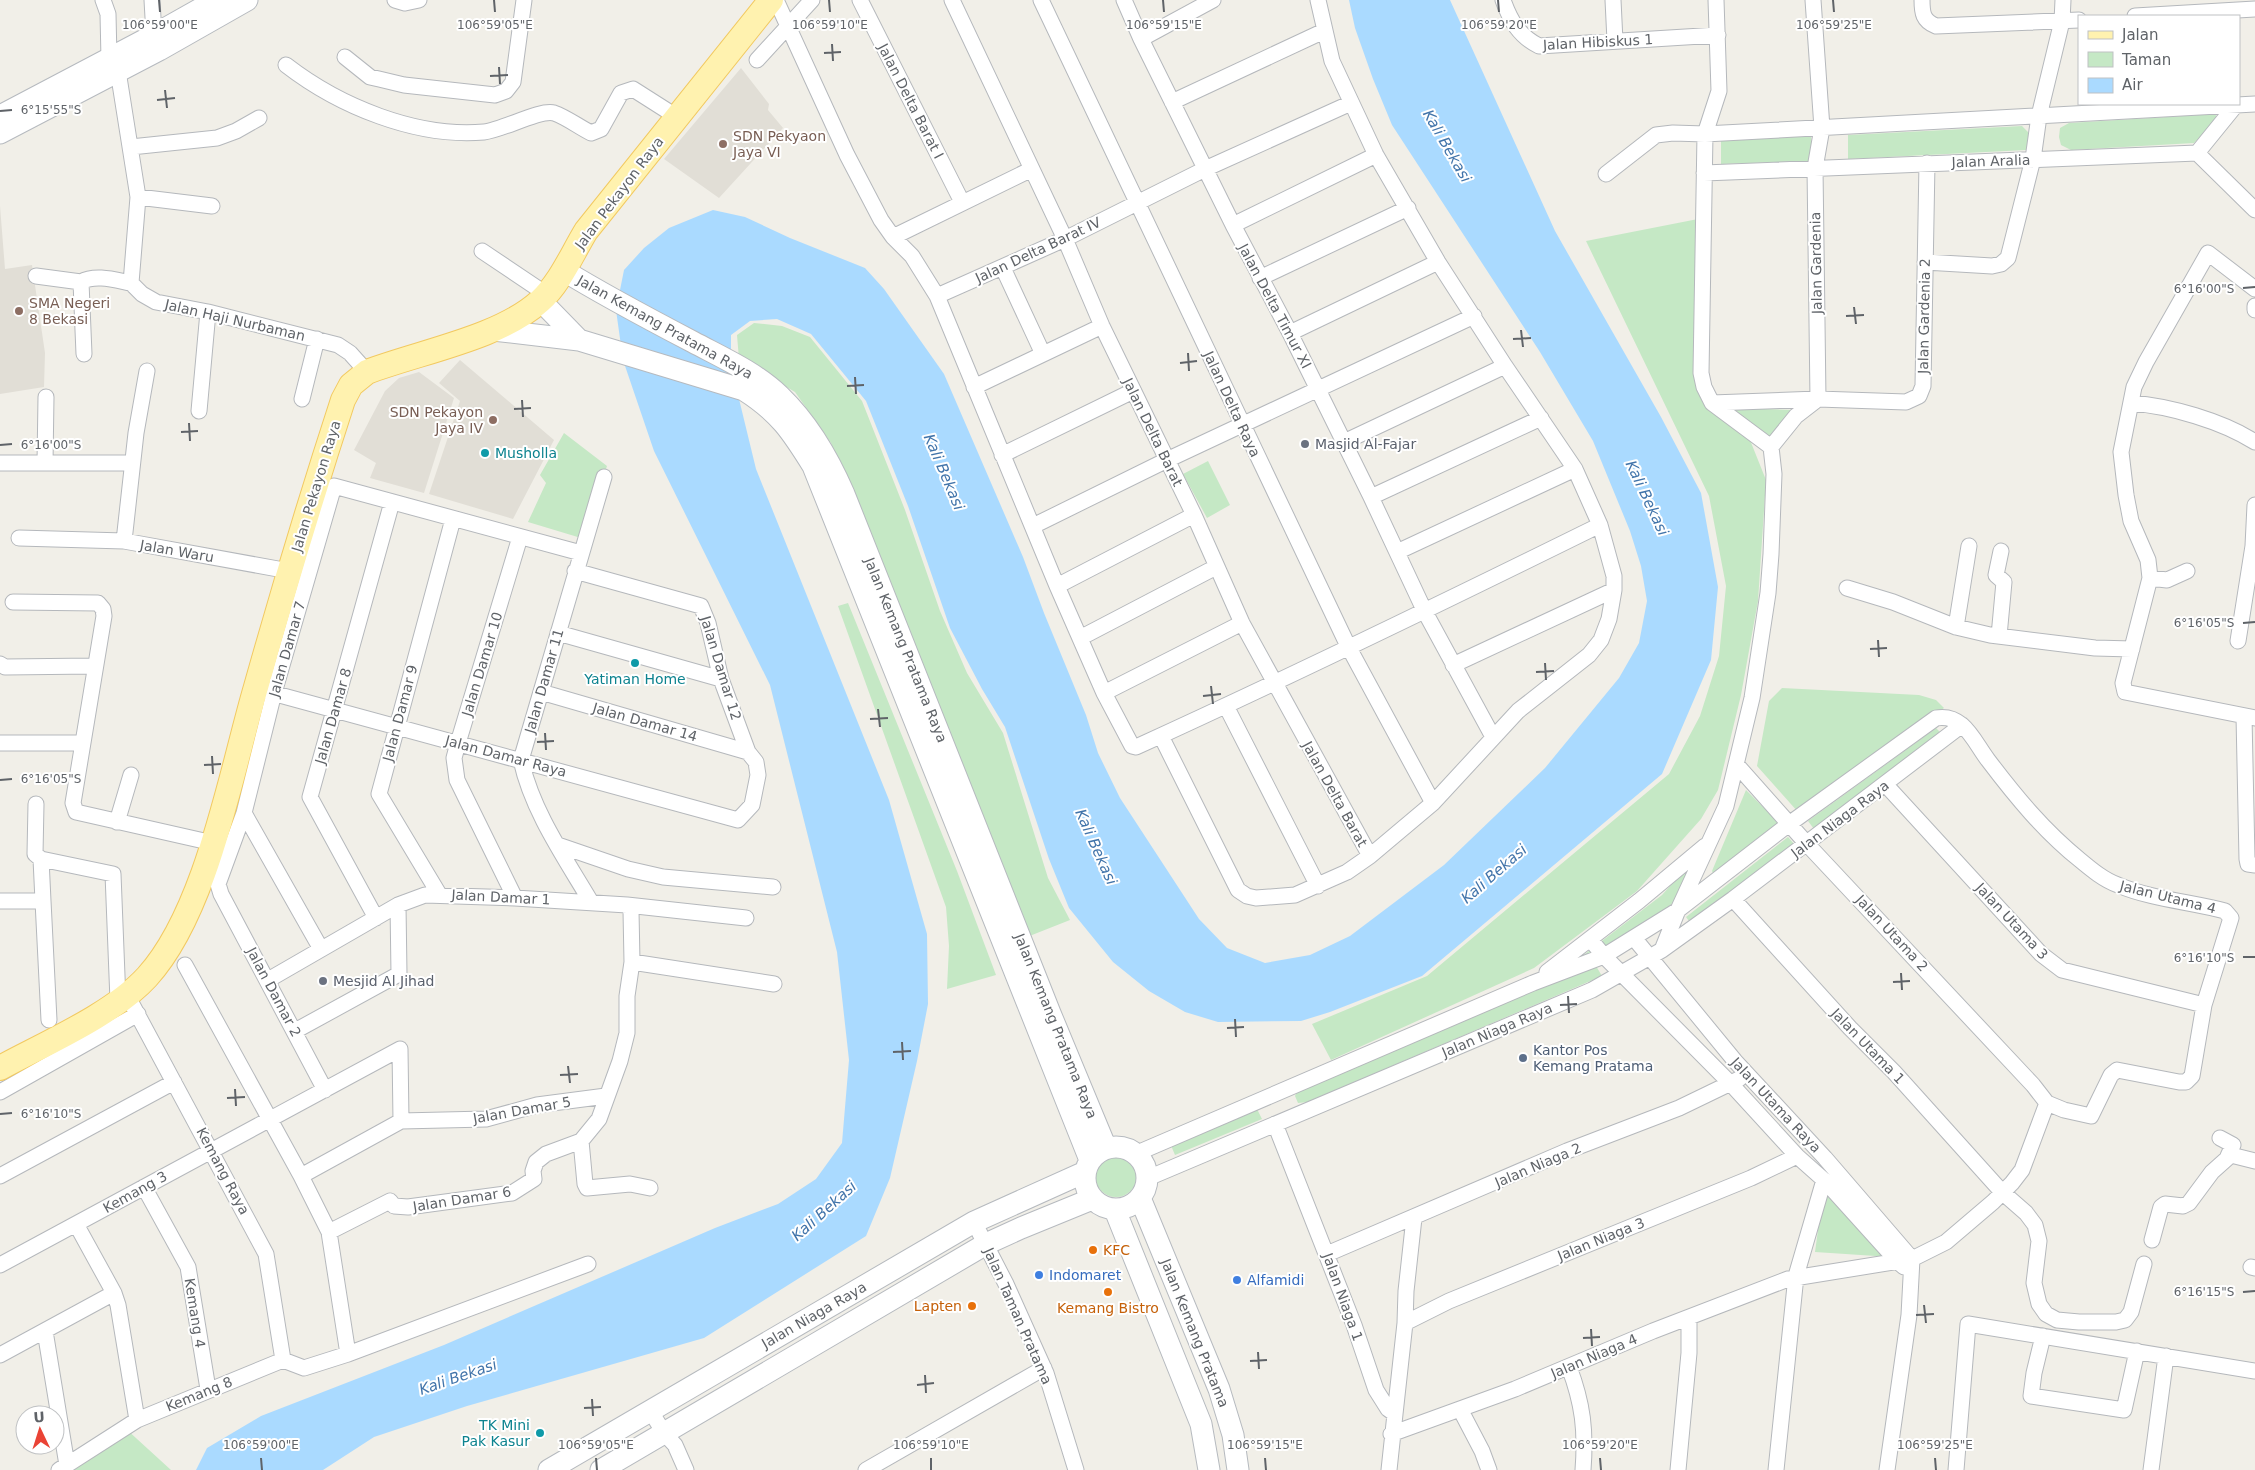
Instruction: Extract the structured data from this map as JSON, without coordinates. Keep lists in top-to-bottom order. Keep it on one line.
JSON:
{"streets":{"main road":["Jalan Pekayon Raya"],"street":["Jalan Hibiskus 1","Jalan Delta Barat I","Jalan Aralia","Jalan Delta Barat IV","Jalan Gardenia","Jalan Delta Timur XI","Jalan Gardenia 2","Jalan Haji Nurbaman","Jalan Kemang Pratama Raya","Jalan Delta Raya","Jalan Delta Barat","Jalan Waru","Jalan Damar 7","Jalan Damar 10","Jalan Damar 12","Jalan Damar 11","Jalan Damar 9","Jalan Damar 8","Jalan Damar 14","Jalan Damar Raya","Jalan Niaga Raya","Jalan Damar 1","Jalan Utama 4","Jalan Utama 3","Jalan Utama 2","Jalan Damar 2","Jalan Utama 1","Jalan Utama Raya","Jalan Damar 5","Jalan Niaga 2","Kemang Raya","Kemang 3","Jalan Damar 6","Jalan Niaga 3","Jalan Niaga 1","Kemang 4","Jalan Taman Pratama","Jalan Kemang Pratama","Jalan Niaga 4","Kemang 8"]},"crossings":[["Jalan Aralia","Jalan Gardenia"],["Jalan Aralia","Jalan Gardenia 2"],["Jalan Pekayon Raya","Jalan Haji Nurbaman"],["Jalan Pekayon Raya","Jalan Kemang Pratama Raya"],["Jalan Pekayon Raya","Jalan Waru"],["Jalan Pekayon Raya","Jalan Damar 7"],["Jalan Pekayon Raya","Jalan Damar Raya"],["Jalan Pekayon Raya","Kemang Raya"],["Jalan Delta Barat IV","Jalan Delta Timur XI"],["Jalan Delta Barat IV","Jalan Delta Raya"],["Jalan Delta Barat IV","Jalan Delta Barat"],["Jalan Gardenia","Jalan Gardenia 2"],["Jalan Kemang Pratama Raya","Jalan Niaga Raya"],["Jalan Kemang Pratama Raya","Jalan Kemang Pratama"],["Jalan Damar 7","Jalan Damar 8"],["Jalan Damar 7","Jalan Damar Raya"],["Jalan Damar 7","Jalan Damar 2"],["Jalan Damar 10","Jalan Damar Raya"],["Jalan Damar 10","Jalan Damar 1"],["Jalan Damar 12","Jalan Damar 11"],["Jalan Damar 12","Jalan Damar 14"],["Jalan Damar 12","Jalan Damar Raya"],["Jalan Damar 11","Jalan Damar 14"],["Jalan Damar 11","Jalan Damar Raya"],["Jalan Damar 11","Jalan Damar 1"],["Jalan Damar 9","Jalan Damar Raya"],["Jalan Damar 9","Jalan Damar 1"],["Jalan Damar 8","Jalan Damar Raya"],["Jalan Damar 8","Jalan Damar 1"],["Jalan Niaga Raya","Jalan Utama 4"],["Jalan Niaga Raya","Jalan Utama 3"],["Jalan Niaga Raya","Jalan Utama 2"],["Jalan Niaga Raya","Jalan Utama 1"],["Jalan Niaga Raya","Jalan Utama Raya"],["Jalan Niaga Raya","Jalan Niaga 1"],["Jalan Niaga Raya","Jalan Taman Pratama"],["Jalan Niaga Raya","Jalan Kemang Pratama"],["Jalan Damar 1","Jalan Damar 2"],["Jalan Utama 4","Jalan Utama 3"],["Jalan Utama 4","Jalan Utama 2"],["Jalan Utama 4","Jalan Niaga 4"],["Jalan Utama 2","Jalan Niaga 4"],["Jalan Damar 2","Kemang 3"],["Jalan Utama 1","Jalan Niaga 4"],["Jalan Utama Raya","Jalan Niaga 2"],["Jalan Utama Raya","Jalan Niaga 4"],["Jalan Damar 5","Kemang 3"],["Jalan Niaga 2","Jalan Niaga 1"],["Kemang Raya","Kemang 3"],["Kemang Raya","Kemang 8"],["Kemang 3","Kemang 4"],["Kemang 4","Kemang 8"]],"water":["Kali Bekasi"],"places":["SDN Pekyaon Jaya VI","SMA Negeri 8 Bekasi","SDN Pekayon Jaya IV","Masjid Al-Fajar","Musholla","Yatiman Home","Mesjid Al Jihad","Kantor Pos Kemang Pratama","KFC","Indomaret","Alfamidi","Kemang Bistro","Lapten","TK Mini Pak Kasur"],"legend":["Jalan","Taman","Air"],"north":"top","coordinates":["106°59'00\"E","106°59'05\"E","106°59'10\"E","106°59'15\"E","106°59'20\"E","106°59'25\"E","6°15'55\"S","6°16'00\"S","6°16'05\"S","6°16'10\"S","6°16'15\"S"]}
